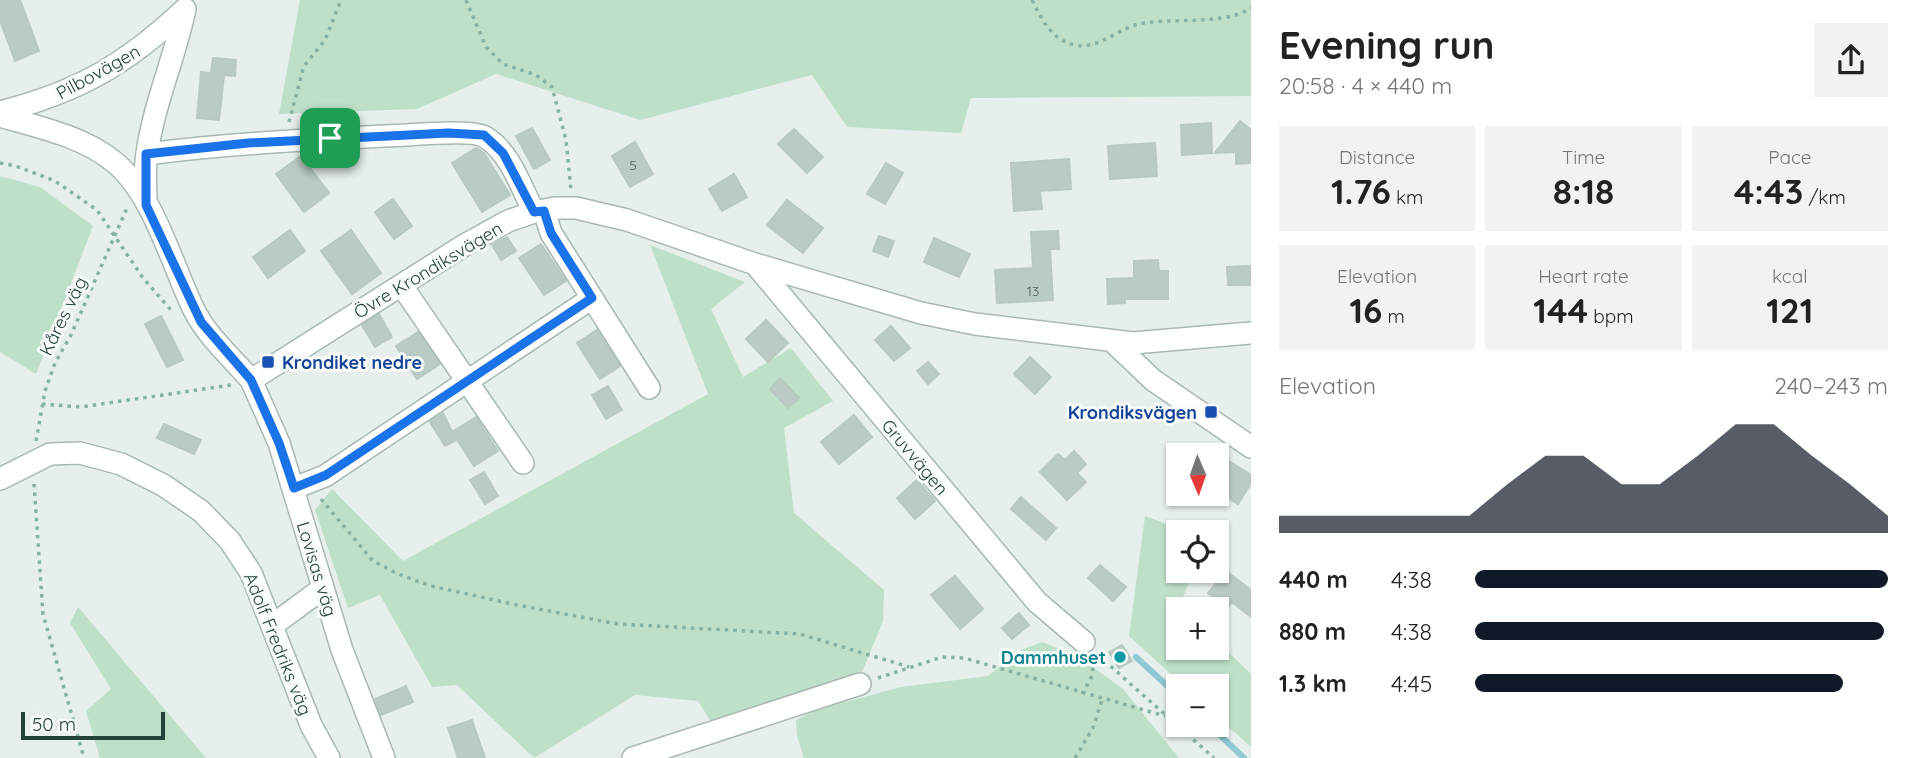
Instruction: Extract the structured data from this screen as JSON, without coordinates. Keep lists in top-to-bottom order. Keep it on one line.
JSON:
{"streets":{"street":["Pilbovägen","Övre Krondiksvägen","Gruvvägen","Lovisas väg","Adolf Fredriks väg"],"path":["Kåres väg"]},"crossings":[["Pilbovägen","Kåres väg"],["Övre Krondiksvägen","Gruvvägen"],["Övre Krondiksvägen","Lovisas väg"],["Kåres väg","Adolf Fredriks väg"]],"places":{"transit":["Krondiket nedre","Krondiksvägen"],"other":["Dammhuset"]},"house_numbers":["5","13"],"scale_bar":"50 m","north":"bottom","page":{"heading":["Evening run","20:58 · 4 × 440 m"],"stats":[["Distance","1.76 km"],["Time","8:18"],["Pace","4:43 /km"],["Elevation","16 m"],["Heart rate","144 bpm"],["kcal","121"]],"chart":["Elevation","240–243 m"],"map_buttons":["+","−"],"list":[{"name":"440 m","note":"4:38"},{"name":"880 m","note":"4:38"},{"name":"1.3 km","note":"4:45"}],"scale":"50 m"}}
